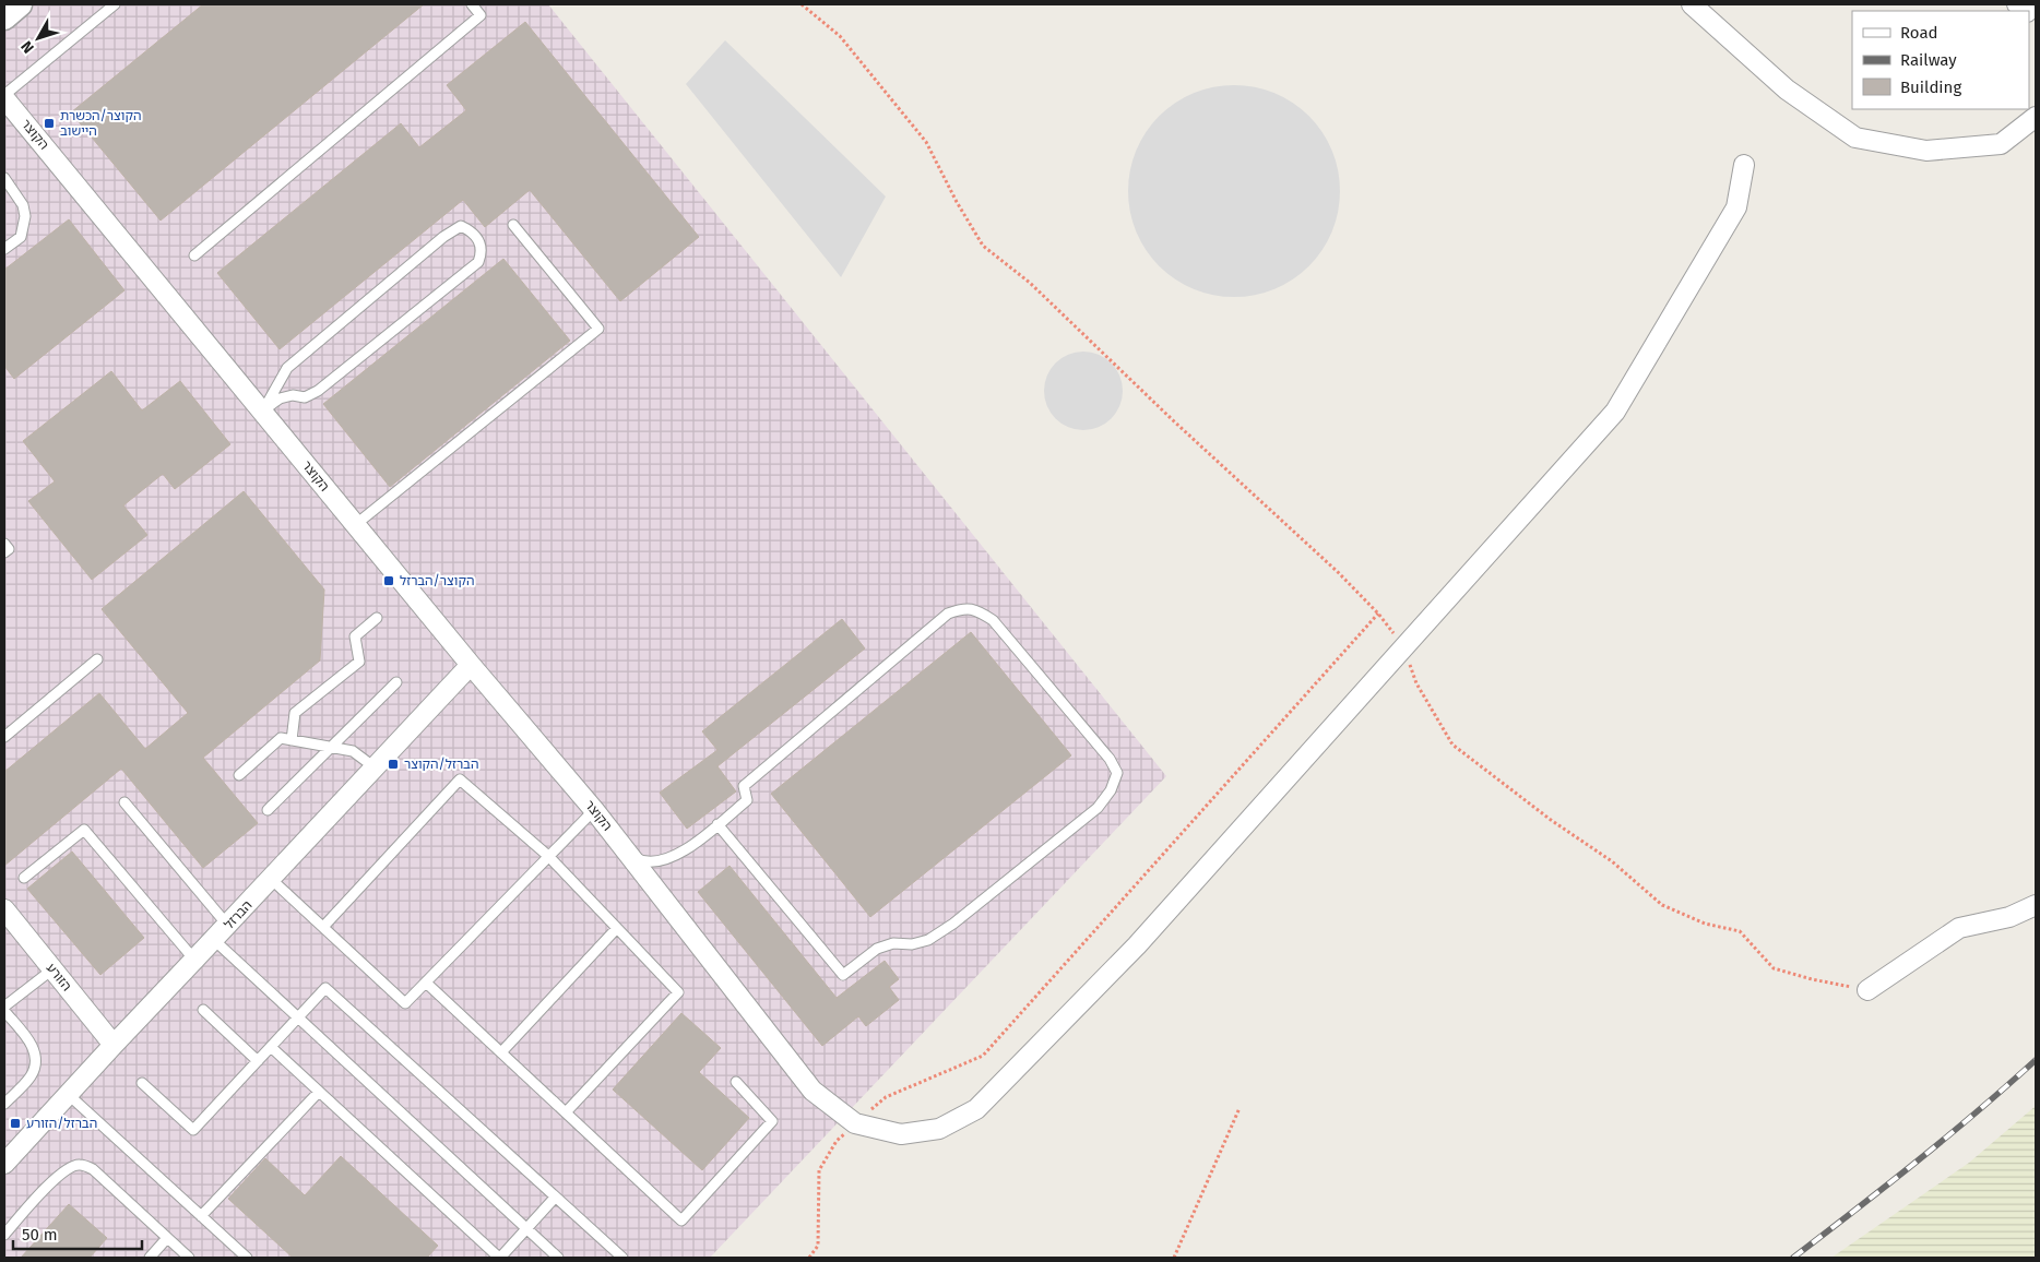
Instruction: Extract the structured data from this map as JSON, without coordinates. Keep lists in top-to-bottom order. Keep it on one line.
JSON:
{"streets":{"street":["הקוצר","הברזל","הזורע"]},"crossings":[["הקוצר","הברזל"],["הברזל","הזורע"]],"places":{"transit":["הקוצר/הכשרת היישוב","הקוצר/הברזל","הברזל/הקוצר","הברזל/הזורע"]},"legend":["Road","Railway","Building"],"scale_bar":"50 m","north":"bottom left"}
